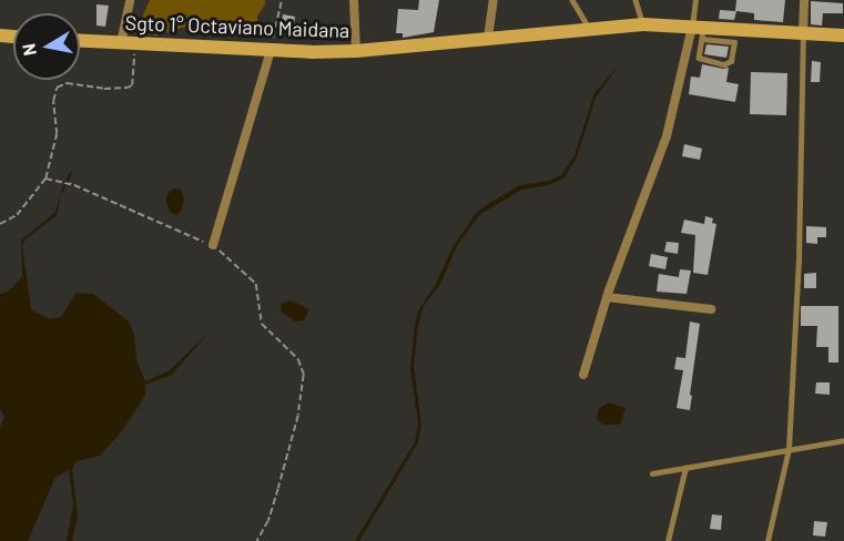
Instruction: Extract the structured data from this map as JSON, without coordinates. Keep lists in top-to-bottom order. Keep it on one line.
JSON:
{"streets":{"main road":["Sgto 1° Octaviano Maidana"]},"north":"left"}
